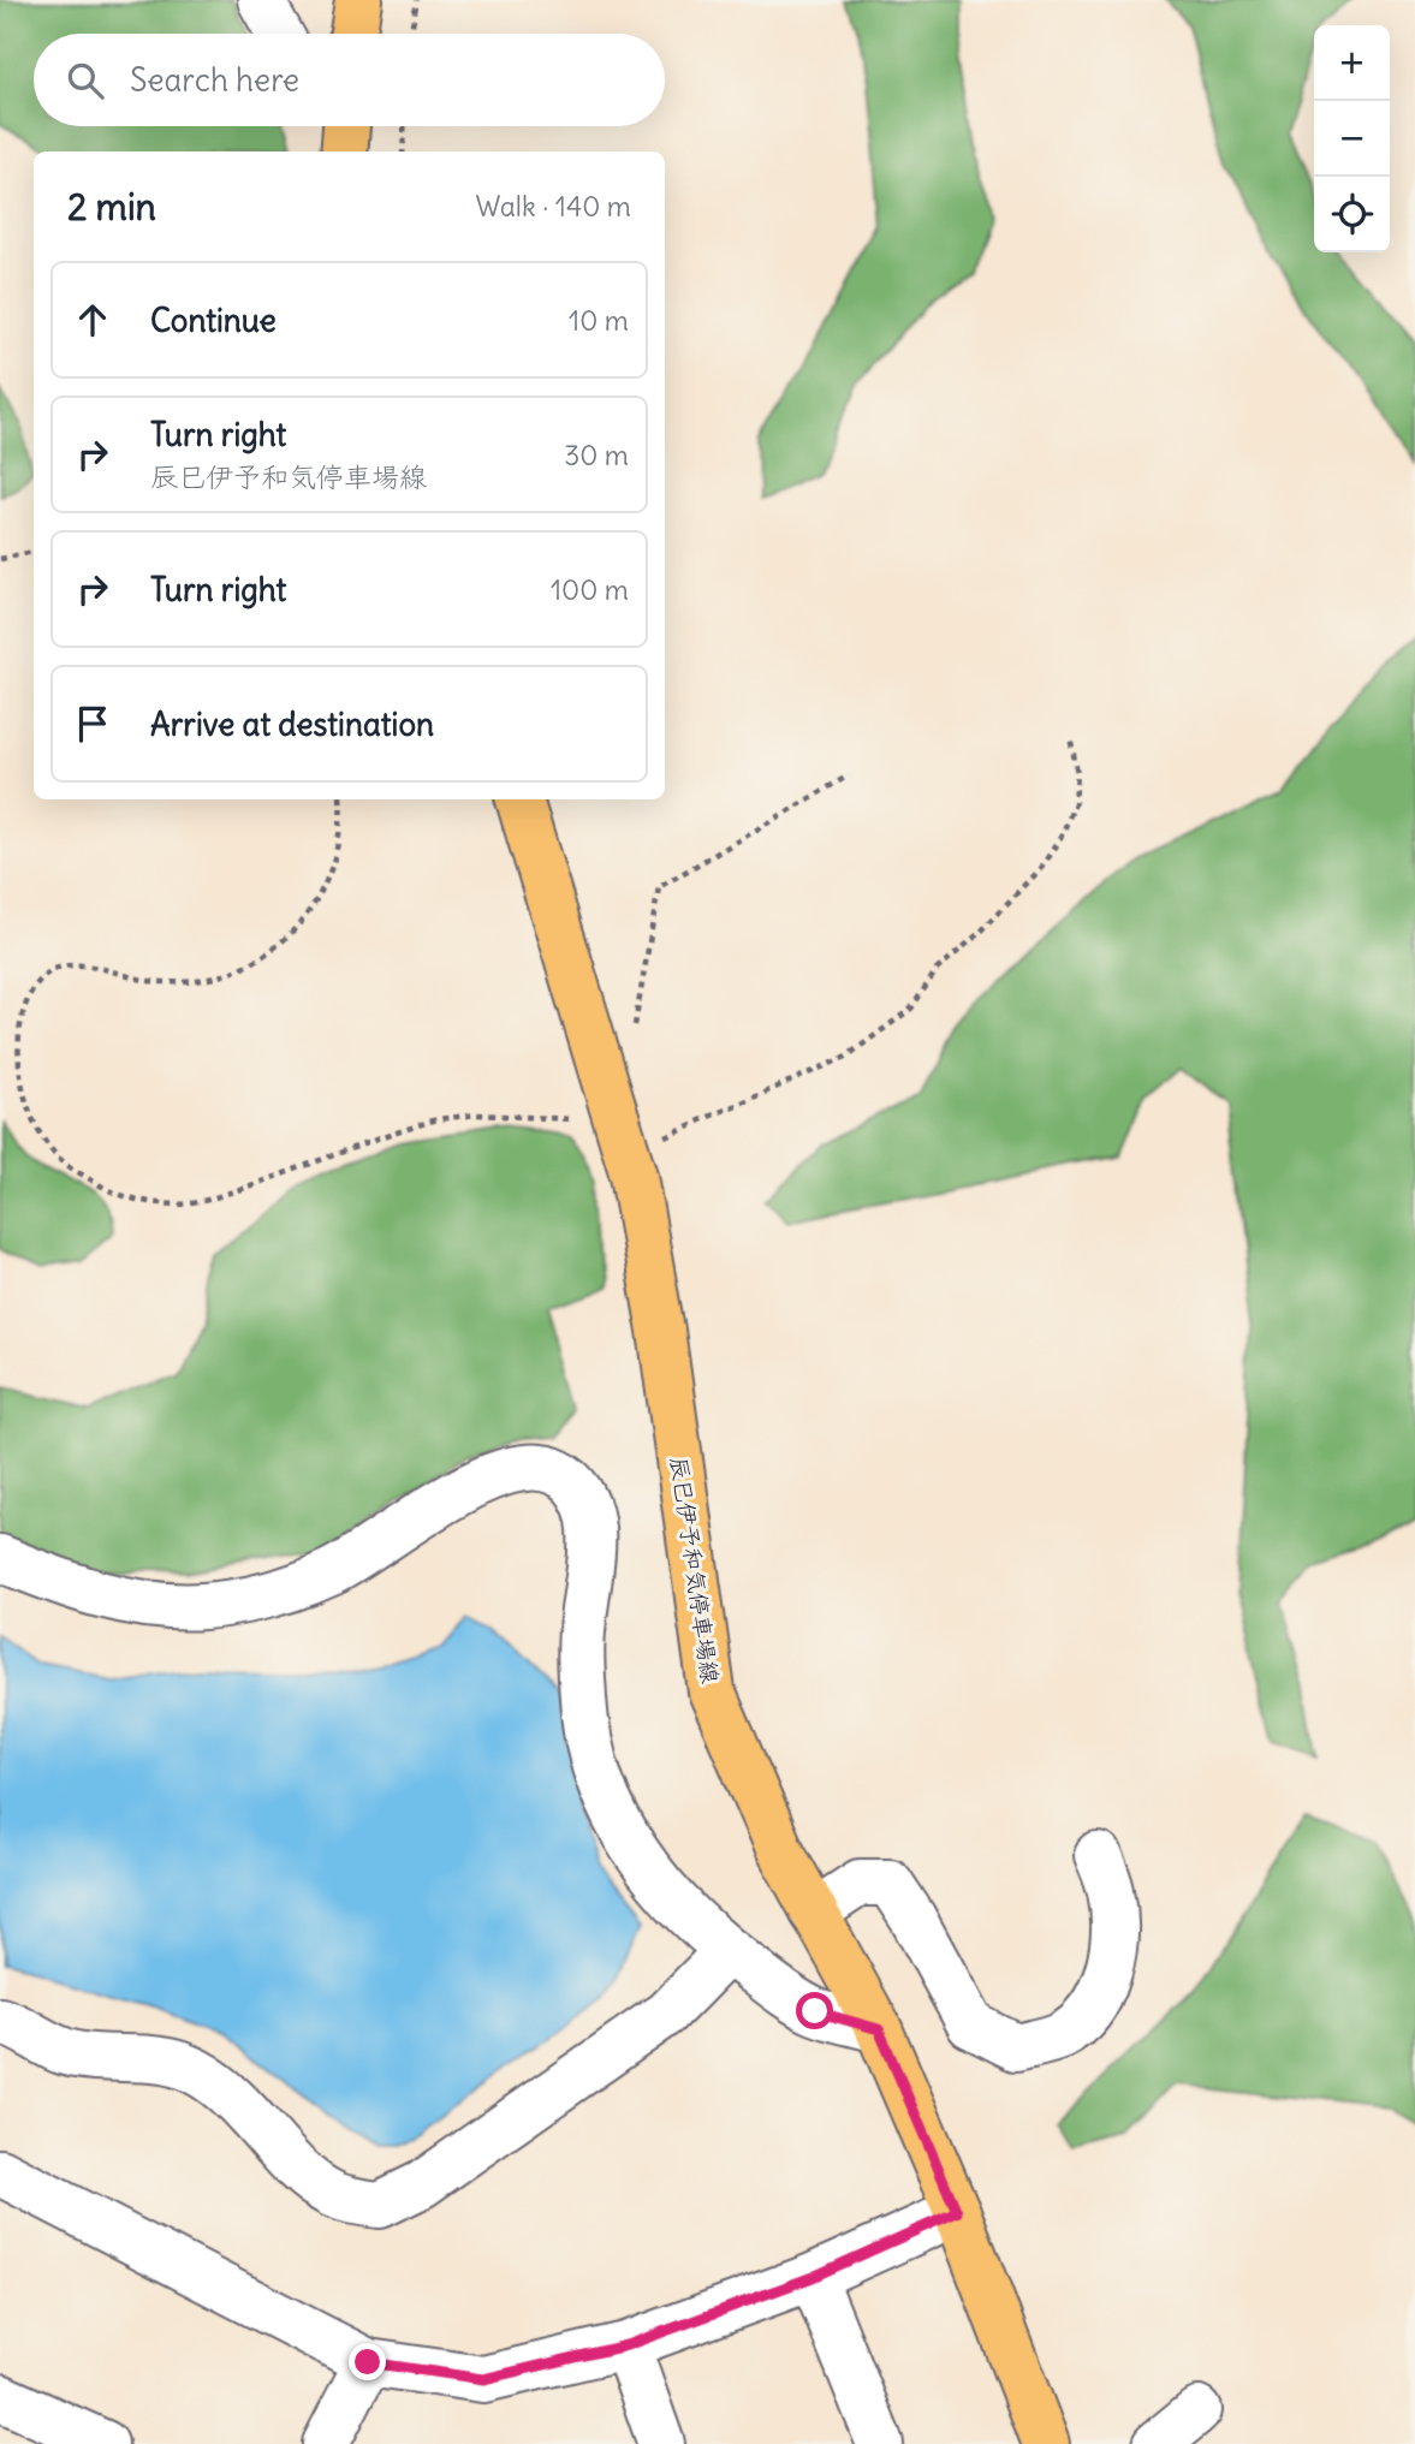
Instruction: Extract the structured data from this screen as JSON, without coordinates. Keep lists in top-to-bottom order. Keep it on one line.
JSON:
{"streets":{"main road":["辰巳伊予和気停車場線"]},"page":{"map_buttons":["+","−"],"search":"Search here","heading":["2 min","Walk · 140 m"],"list":[["Continue","10 m"],["Turn right","辰巳伊予和気停車場線","30 m"],["Turn right","100 m"],"Arrive at destination"]}}
